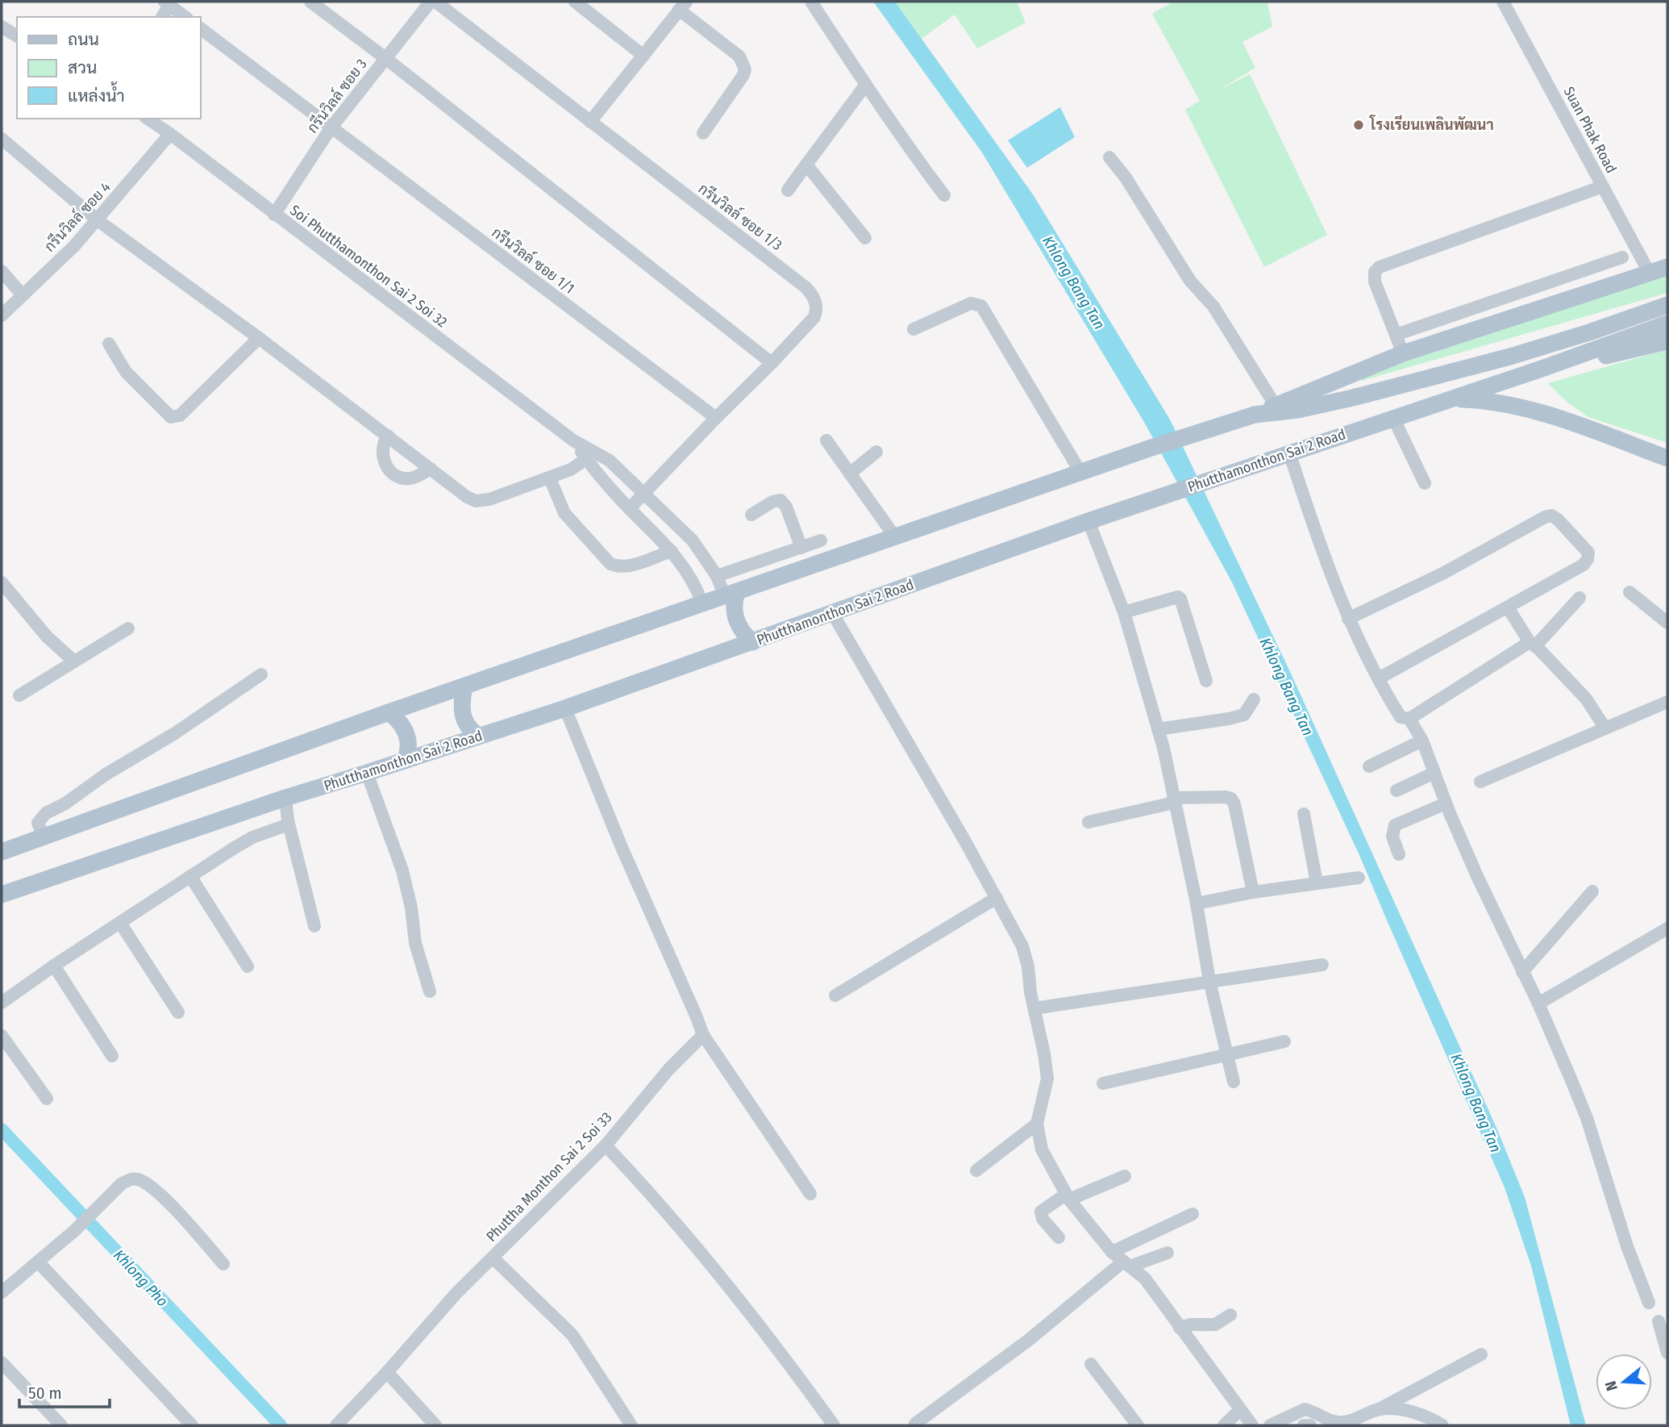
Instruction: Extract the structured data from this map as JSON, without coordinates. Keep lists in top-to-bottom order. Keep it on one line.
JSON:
{"streets":{"main road":["Phutthamonthon Sai 2 Road"],"street":["กรีนวิลล์ ซอย 3","Suan Phak Road","กรีนวิลล์ ซอย 4","กรีนวิลล์ ซอย 1/3","กรีนวิลล์ ซอย 1/1","Soi Phutthamonthon Sai 2 Soi 32","Phuttha Monthon Sai 2 Soi 33"]},"crossings":[["กรีนวิลล์ ซอย 3","กรีนวิลล์ ซอย 1/1"],["กรีนวิลล์ ซอย 3","Soi Phutthamonthon Sai 2 Soi 32"],["กรีนวิลล์ ซอย 4","Soi Phutthamonthon Sai 2 Soi 32"],["กรีนวิลล์ ซอย 1/3","กรีนวิลล์ ซอย 1/1"],["กรีนวิลล์ ซอย 1/3","Soi Phutthamonthon Sai 2 Soi 32"]],"water":["Khlong Bang Tan","Khlong Pho"],"places":["โรงเรียนเพลินพัฒนา"],"legend":["ถนน","สวน","แหล่งน้ำ"],"scale_bar":"50 m","north":"left"}
